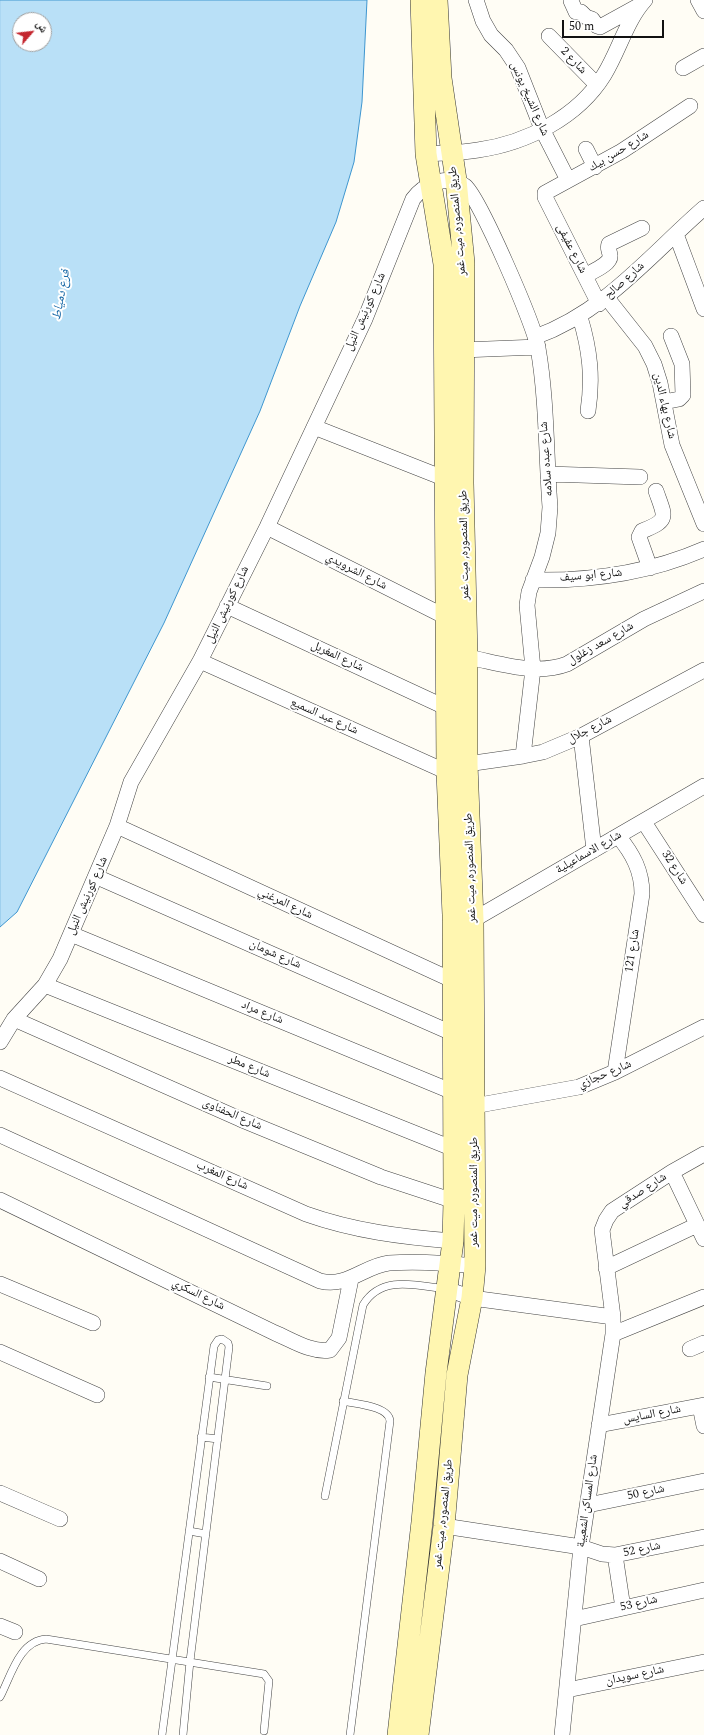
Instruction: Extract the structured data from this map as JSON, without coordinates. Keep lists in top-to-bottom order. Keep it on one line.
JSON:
{"streets":{"main road":["طريق المنصوره, ميت غمر"],"street":["شارع 2","شارع الشيخ يونس","شارع حسن بيك","شارع عفيفى","شارع صالح","شارع كورنيش النيل","شارع بهاء الدين","شارع عبده سلامه","شارع الشرويدي","شارع ابو سيف","شارع سعد زغلول","شارع المغربل","شارع عبد السميع","شارع جلال","شارع الاسماعيلية","شارع 32","شارع المرغني","شارع 121","شارع شومان","شارع مراد","شارع مطر","شارع حجازي","شارع الحفناوى","شارع المغرب","شارع صدقي","شارع السكري","شارع السايس","شارع 50","شارع المساكن الشعبية","شارع 52","شارع 53","شارع سويدان"]},"crossings":[["شارع الشيخ يونس","شارع حسن بيك"],["شارع حسن بيك","شارع عفيفى"],["طريق المنصوره, ميت غمر","شارع صالح"],["طريق المنصوره, ميت غمر","شارع كورنيش النيل"],["طريق المنصوره, ميت غمر","شارع عبده سلامه"],["طريق المنصوره, ميت غمر","شارع الشرويدي"],["طريق المنصوره, ميت غمر","شارع سعد زغلول"],["طريق المنصوره, ميت غمر","شارع المغربل"],["طريق المنصوره, ميت غمر","شارع عبد السميع"],["طريق المنصوره, ميت غمر","شارع جلال"],["طريق المنصوره, ميت غمر","شارع الاسماعيلية"],["طريق المنصوره, ميت غمر","شارع المرغني"],["طريق المنصوره, ميت غمر","شارع شومان"],["طريق المنصوره, ميت غمر","شارع مراد"],["طريق المنصوره, ميت غمر","شارع مطر"],["طريق المنصوره, ميت غمر","شارع حجازي"],["طريق المنصوره, ميت غمر","شارع الحفناوى"],["طريق المنصوره, ميت غمر","شارع المغرب"],["طريق المنصوره, ميت غمر","شارع 52"],["شارع عفيفى","شارع صالح"],["شارع عفيفى","شارع بهاء الدين"],["شارع صالح","شارع بهاء الدين"],["شارع صالح","شارع عبده سلامه"],["شارع كورنيش النيل","شارع الشرويدي"],["شارع كورنيش النيل","شارع المغربل"],["شارع كورنيش النيل","شارع عبد السميع"],["شارع كورنيش النيل","شارع المرغني"],["شارع كورنيش النيل","شارع شومان"],["شارع كورنيش النيل","شارع مراد"],["شارع كورنيش النيل","شارع مطر"],["شارع كورنيش النيل","شارع الحفناوى"],["شارع عبده سلامه","شارع ابو سيف"],["شارع عبده سلامه","شارع سعد زغلول"],["شارع عبده سلامه","شارع جلال"],["شارع الاسماعيلية","شارع 32"],["شارع الاسماعيلية","شارع 121"],["شارع 121","شارع حجازي"],["شارع صدقي","شارع المساكن الشعبية"],["شارع السايس","شارع المساكن الشعبية"],["شارع 50","شارع المساكن الشعبية"],["شارع المساكن الشعبية","شارع 52"],["شارع المساكن الشعبية","شارع 53"],["شارع المساكن الشعبية","شارع سويدان"]],"water":["فرع دمياط"],"scale_bar":"50 m","north":"top right"}
